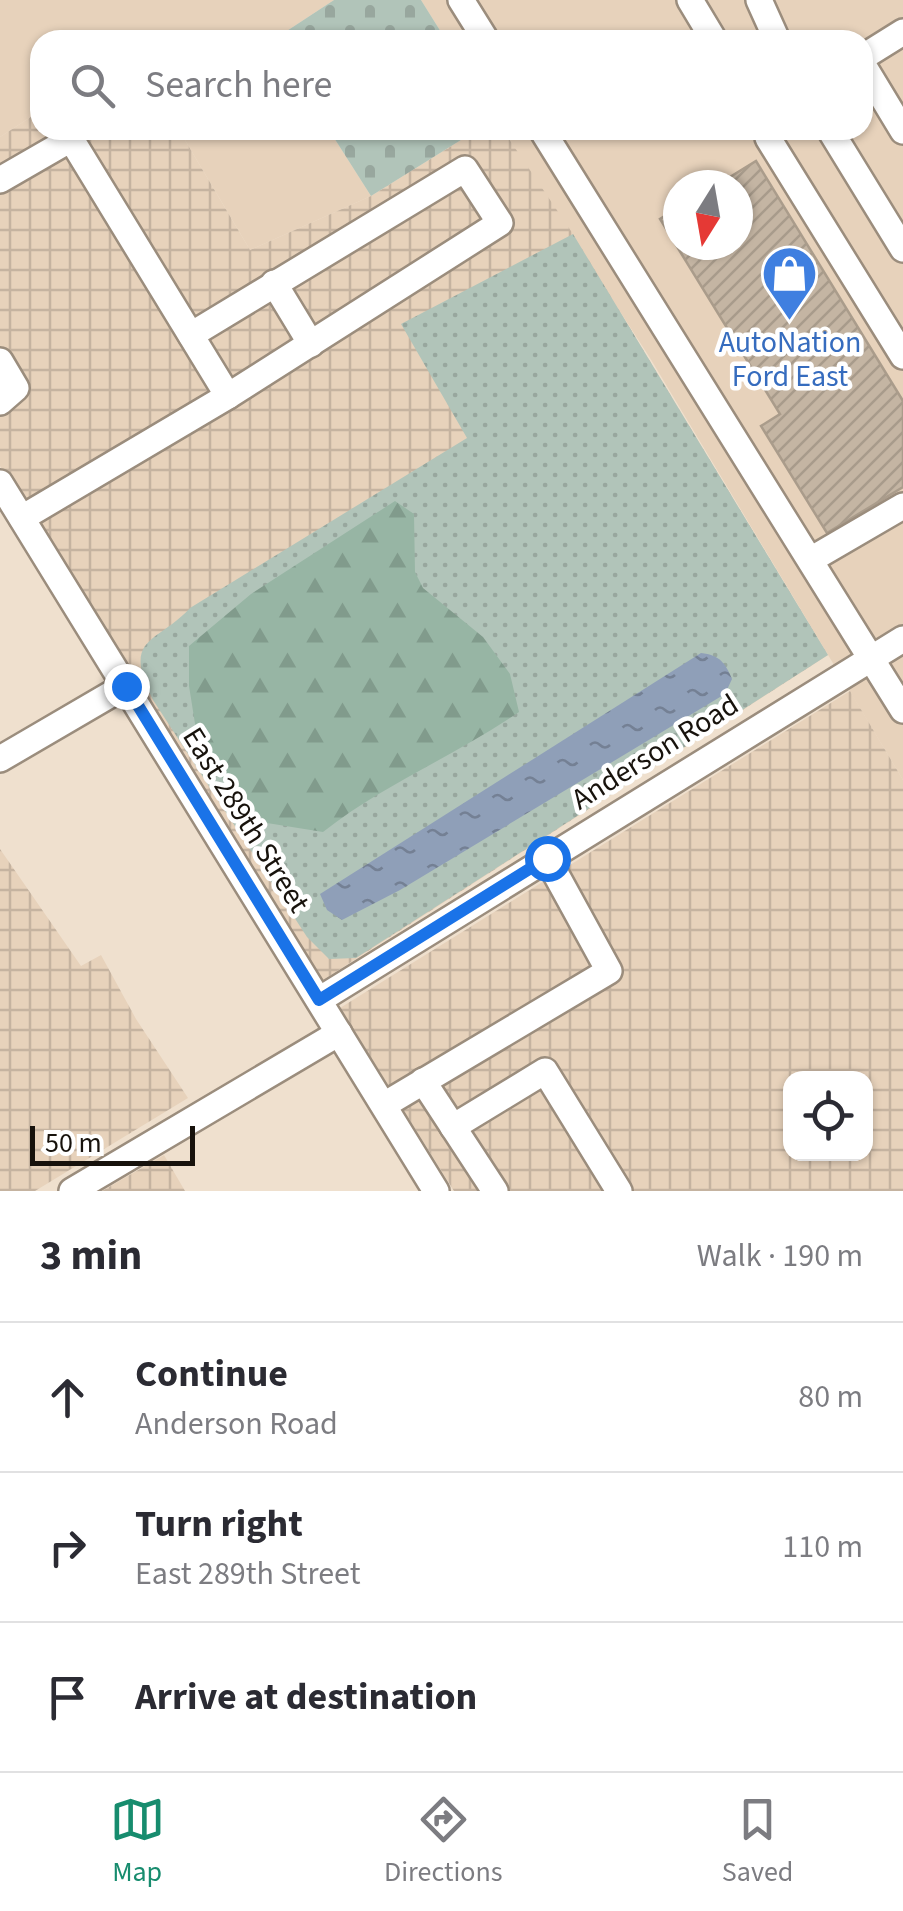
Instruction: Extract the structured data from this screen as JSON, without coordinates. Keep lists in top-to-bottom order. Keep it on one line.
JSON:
{"streets":{"street":["Anderson Road","East 289th Street"]},"crossings":[["Anderson Road","East 289th Street"]],"places":{"shop":["AutoNation Ford East"]},"scale_bar":"50 m","north":"bottom","page":{"search":"Search here","scale":"50 m","heading":["3 min","Walk · 190 m"],"list":[["Continue","Anderson Road","80 m"],["Turn right","East 289th Street","110 m"],"Arrive at destination"],"nav":["Map","Directions","Saved"]}}
